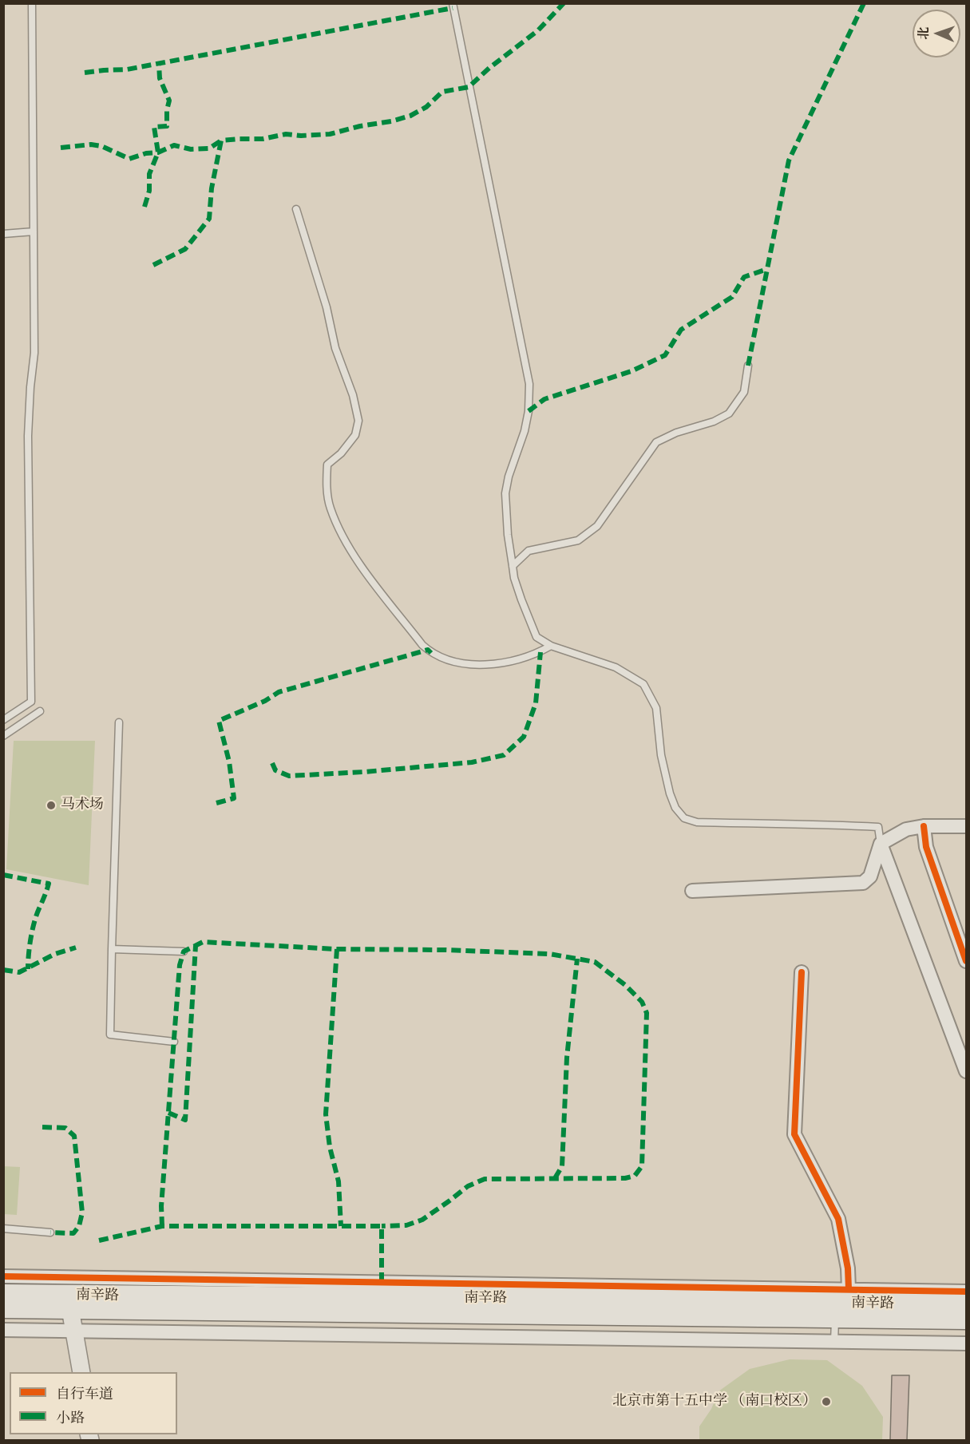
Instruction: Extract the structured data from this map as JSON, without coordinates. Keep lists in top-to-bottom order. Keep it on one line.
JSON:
{"streets":{"main road":["南辛路"]},"places":["马术场","北京市第十五中学 （南口校区）"],"legend":["自行车道","小路"],"north":"left"}
